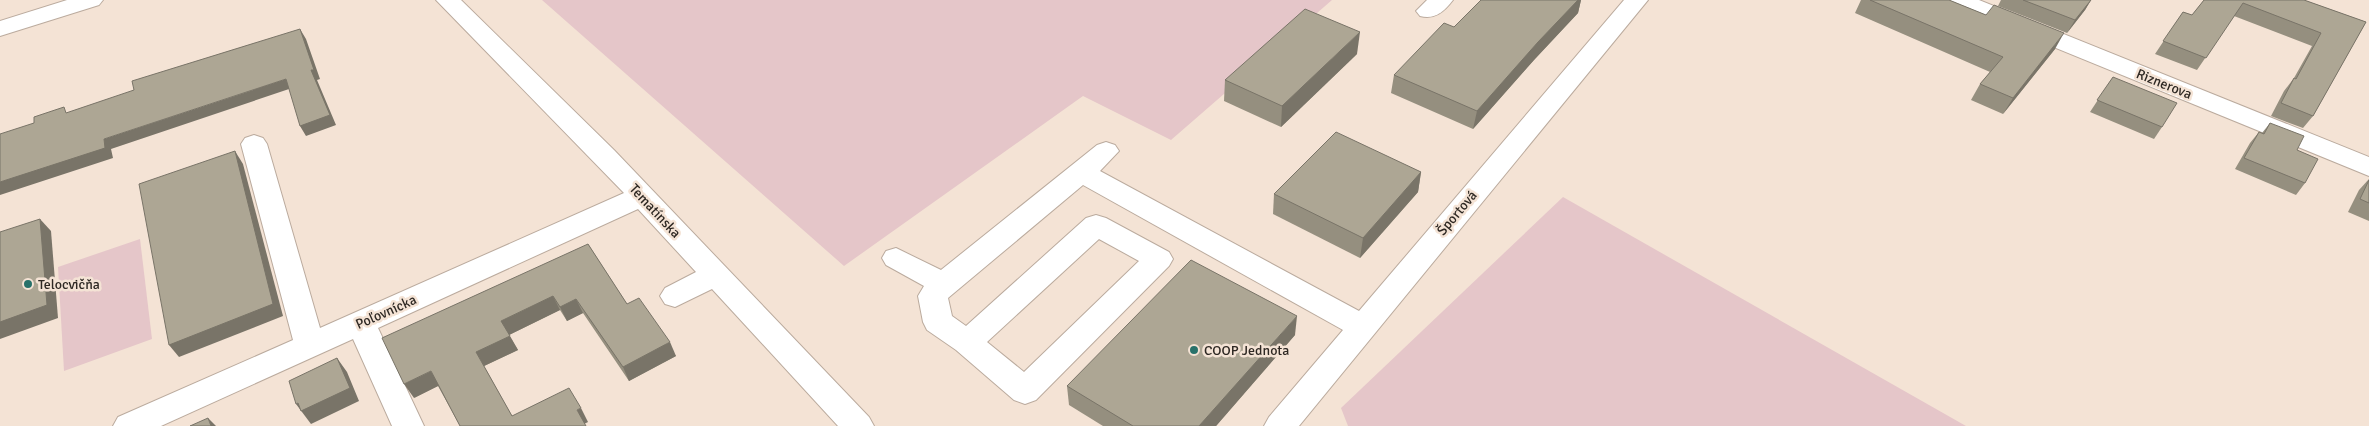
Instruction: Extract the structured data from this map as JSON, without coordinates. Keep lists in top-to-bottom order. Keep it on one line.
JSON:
{"streets":{"street":["Riznerova","Tematínska","Športová","Poľovnícka"]},"crossings":[["Tematínska","Poľovnícka"]],"places":["Telocvičňa","COOP Jednota"]}
